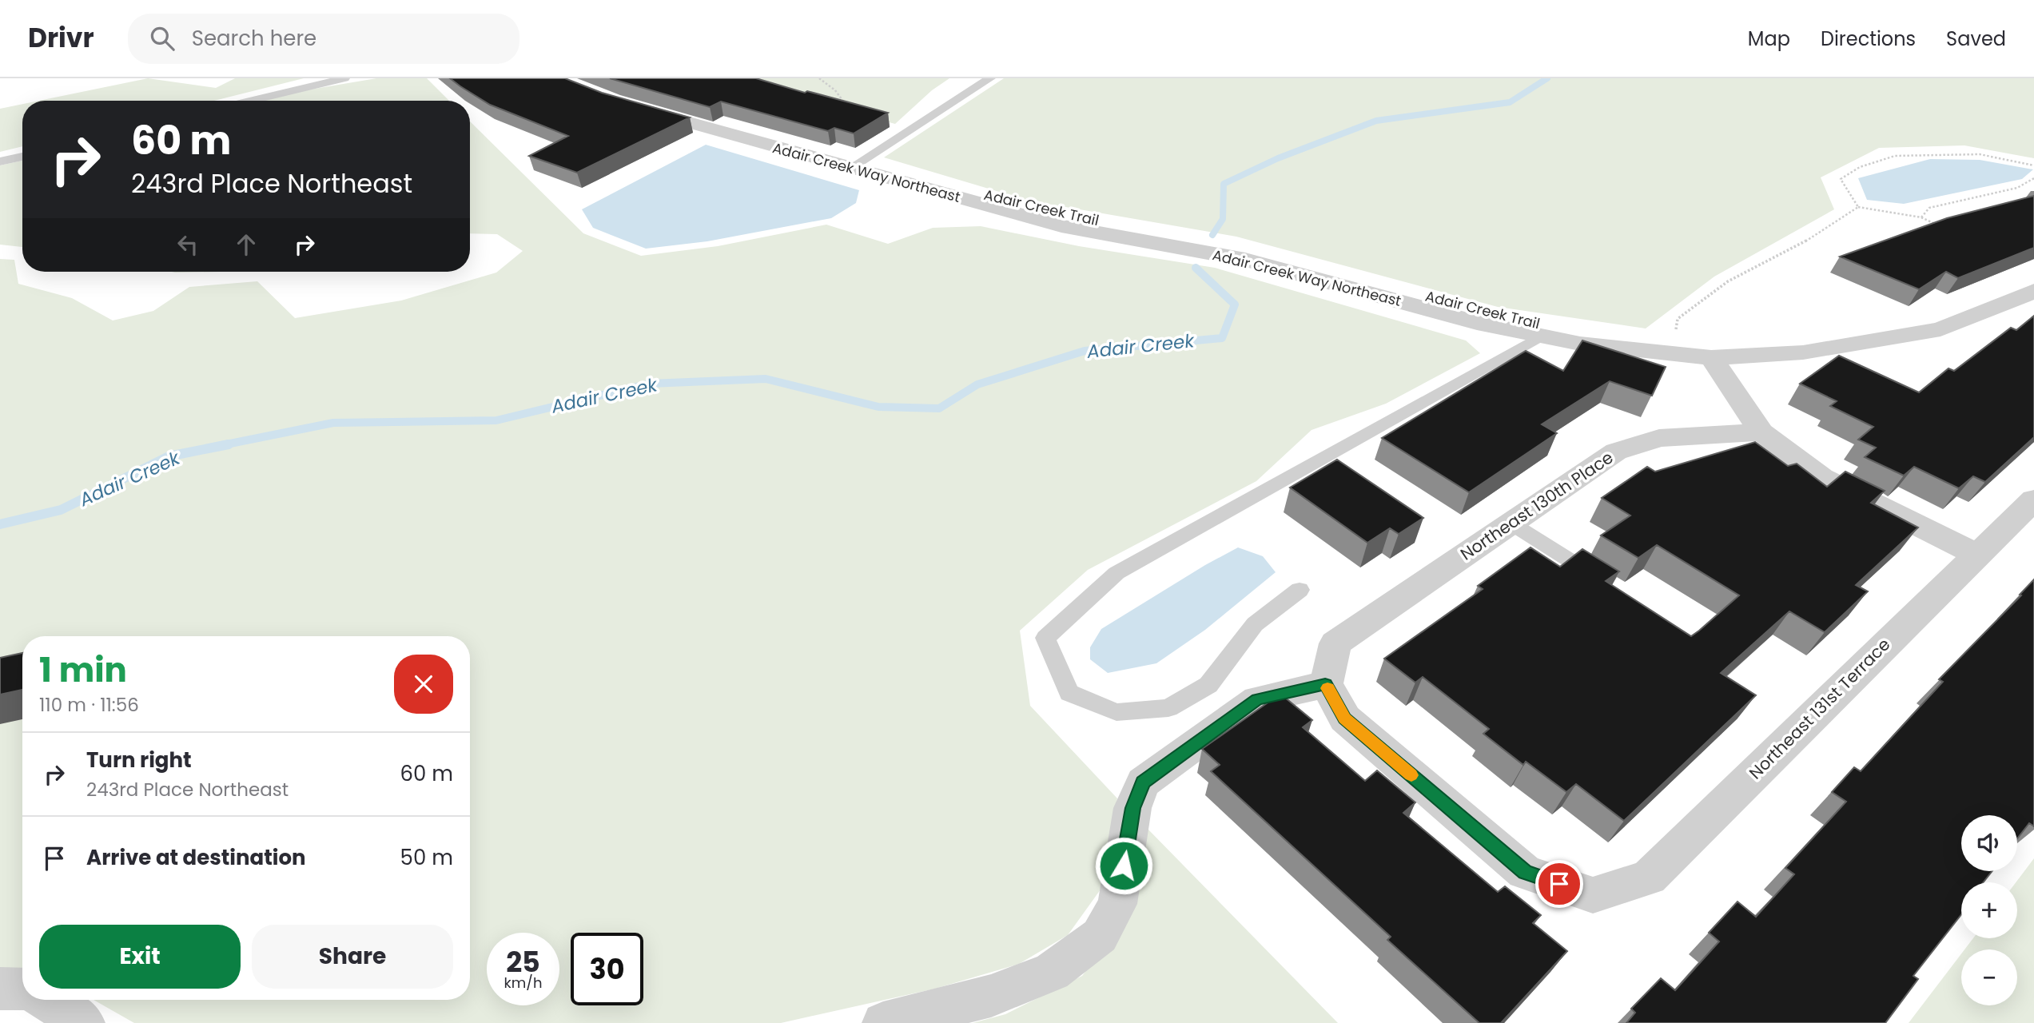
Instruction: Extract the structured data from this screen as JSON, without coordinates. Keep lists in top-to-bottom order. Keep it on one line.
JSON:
{"streets":{"street":["Adair Creek Way Northeast","Northeast 130th Place","Northeast 131st Terrace"]},"crossings":[["Northeast 130th Place","Northeast 131st Terrace"]],"water":["Adair Creek"],"page":{"header":"Drivr","search":"Search here","nav":["Map","Directions","Saved"],"turn":["60 m","243rd Place Northeast"],"heading":["1 min","110 m · 11:56"],"list":[{"name":"Turn right","note":"243rd Place Northeast","value":"60 m"},{"name":"Arrive at destination","value":"50 m"}],"map_buttons":["+","−"],"buttons":["Exit","Share"],"speed":"25 km/h","limit":"30"}}
